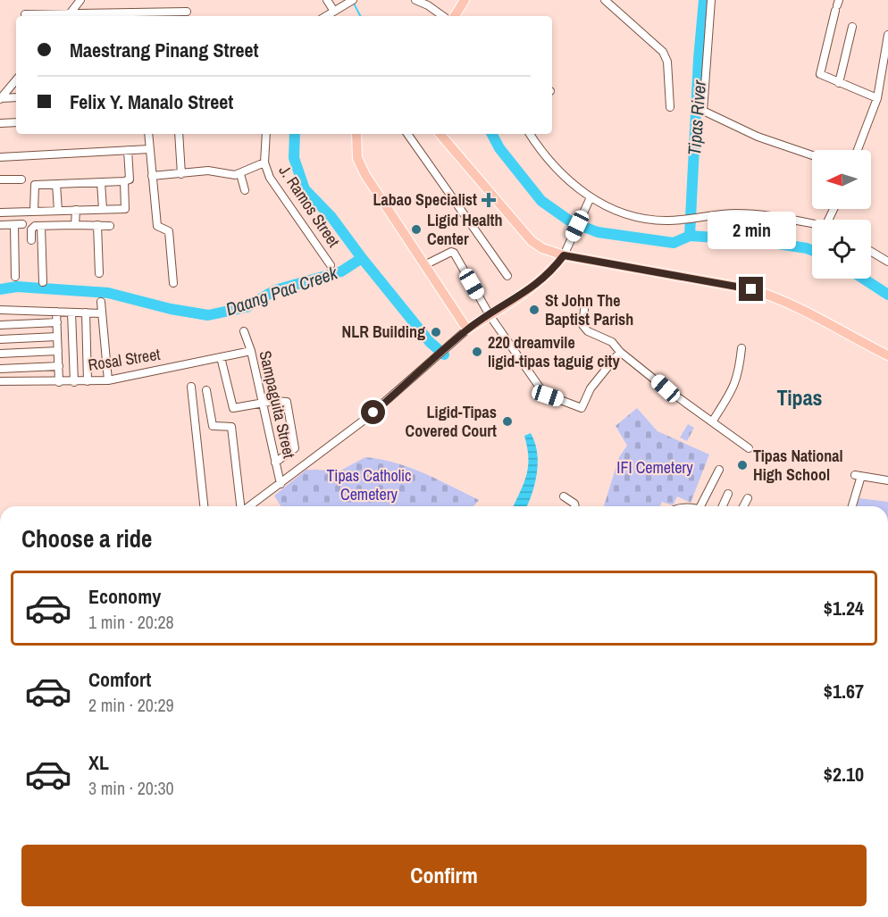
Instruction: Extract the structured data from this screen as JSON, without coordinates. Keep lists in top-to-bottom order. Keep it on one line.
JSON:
{"streets":{"street":["J. Ramos Street","Rosal Street","Sampaguita Street"]},"crossings":[["Rosal Street","Sampaguita Street"]],"districts":["Tipas"],"water":["Tipas River","Daang Paa Creek"],"parks":["IFI Cemetery","Tipas Catholic Cemetery"],"places":{"health":["Labao Specialist"],"other":["Ligid Health Center","St John The Baptist Parish","NLR Building","220 dreamvile ligid-tipas taguig city","Ligid-Tipas Covered Court","Tipas National High School"]},"north":"left","page":{"banner":["Maestrang Pinang Street","Felix Y. Manalo Street"],"bubble":"2 min","heading":"Choose a ride","list":[{"name":"Economy","note":"1 min · 20:28","value":"$1.24"},{"name":"Comfort","note":"2 min · 20:29","value":"$1.67"},{"name":"XL","note":"3 min · 20:30","value":"$2.10"}],"buttons":"Confirm"}}
